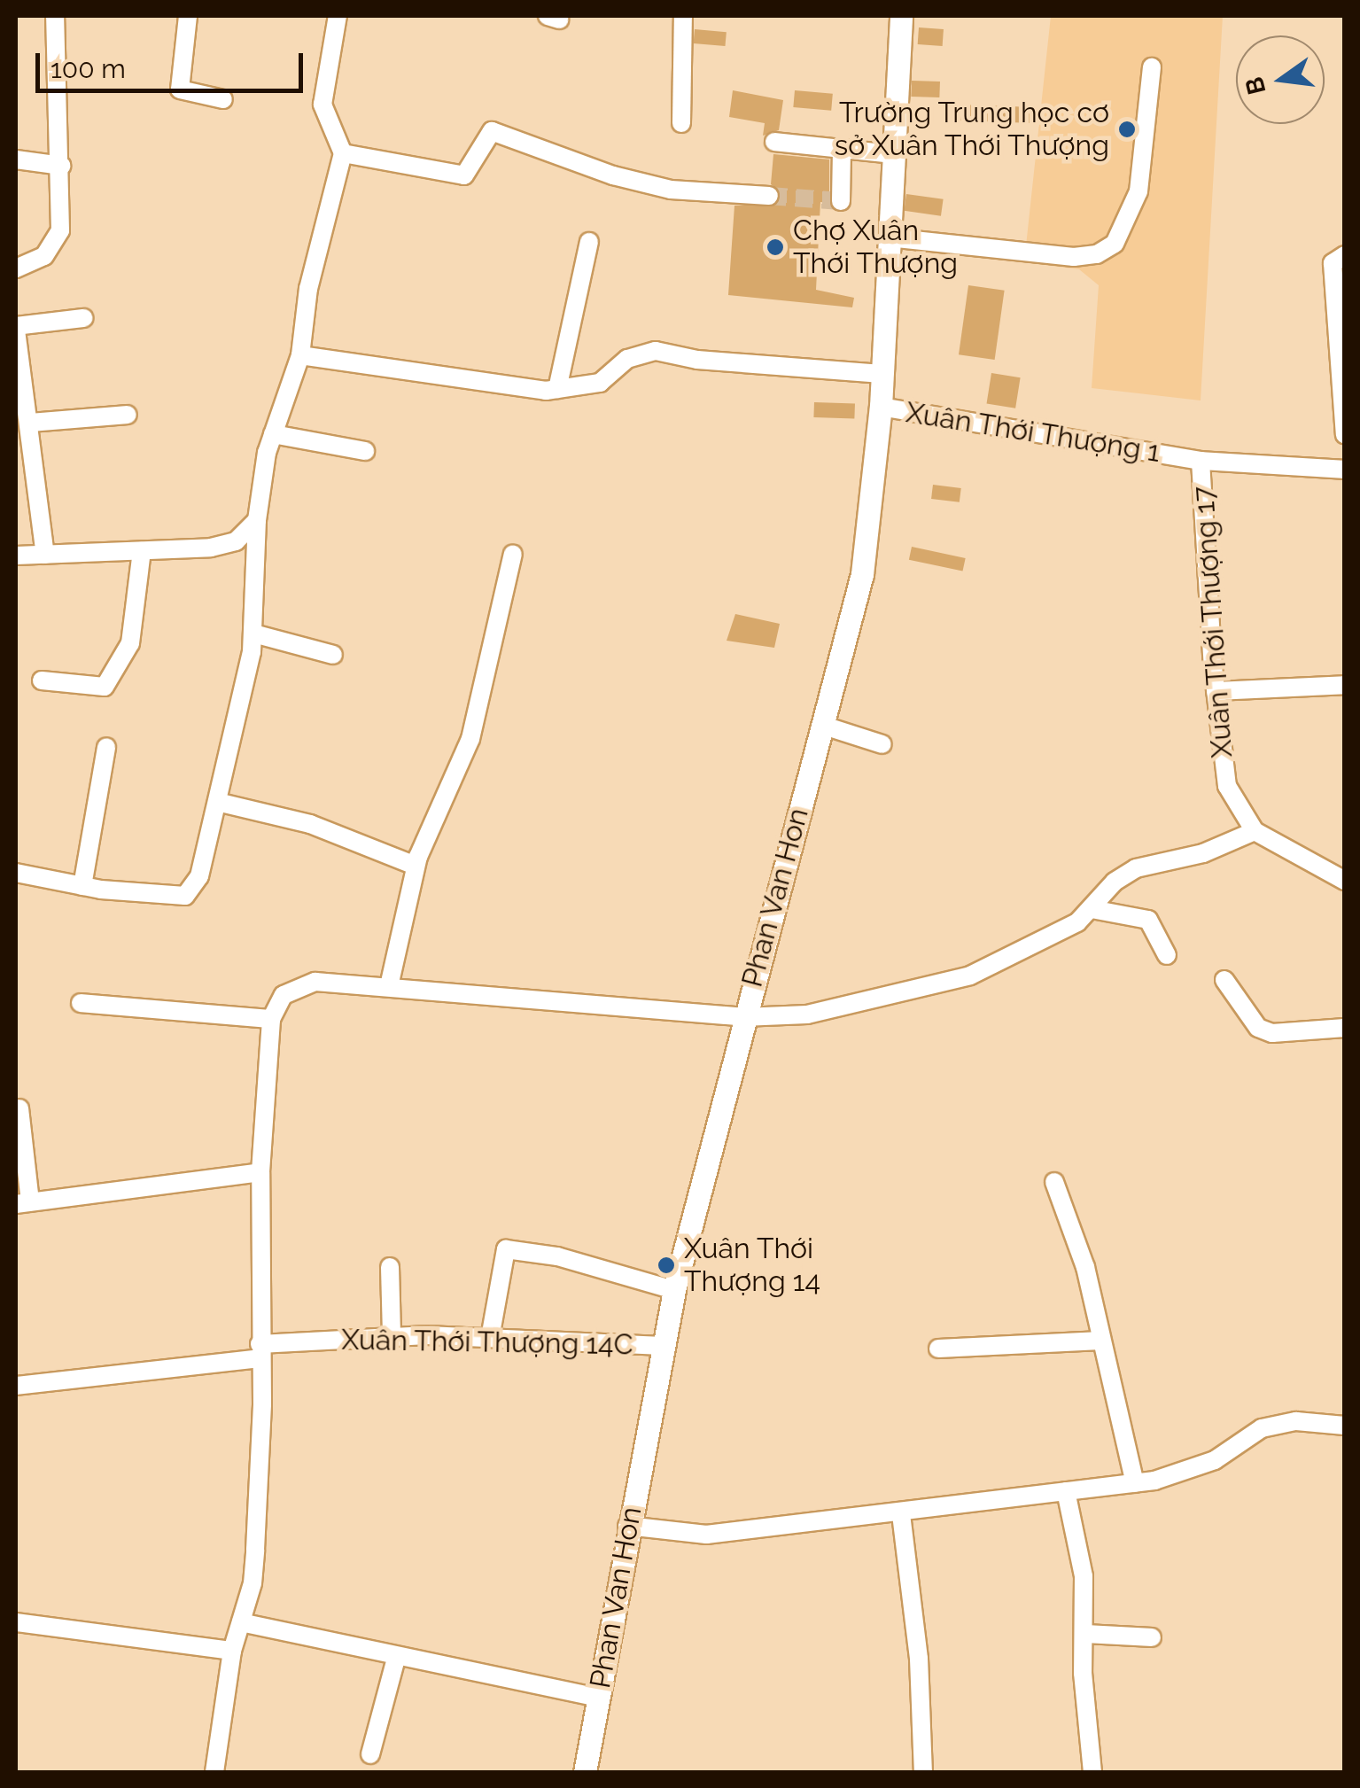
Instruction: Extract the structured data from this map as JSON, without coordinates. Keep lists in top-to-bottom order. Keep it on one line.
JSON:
{"streets":{"main road":["Phan Van Hon"],"street":["Xuân Thới Thượng 1","Xuân Thới Thượng 17","Xuân Thới Thượng 14C"]},"crossings":[["Xuân Thới Thượng 1","Xuân Thới Thượng 17"],["Xuân Thới Thượng 1","Phan Van Hon"],["Phan Van Hon","Xuân Thới Thượng 14C"]],"places":["Trường Trung học cơ sở Xuân Thới Thượng","Chợ Xuân Thới Thượng","Xuân Thới Thượng 14"],"scale_bar":"100 m","north":"left"}
